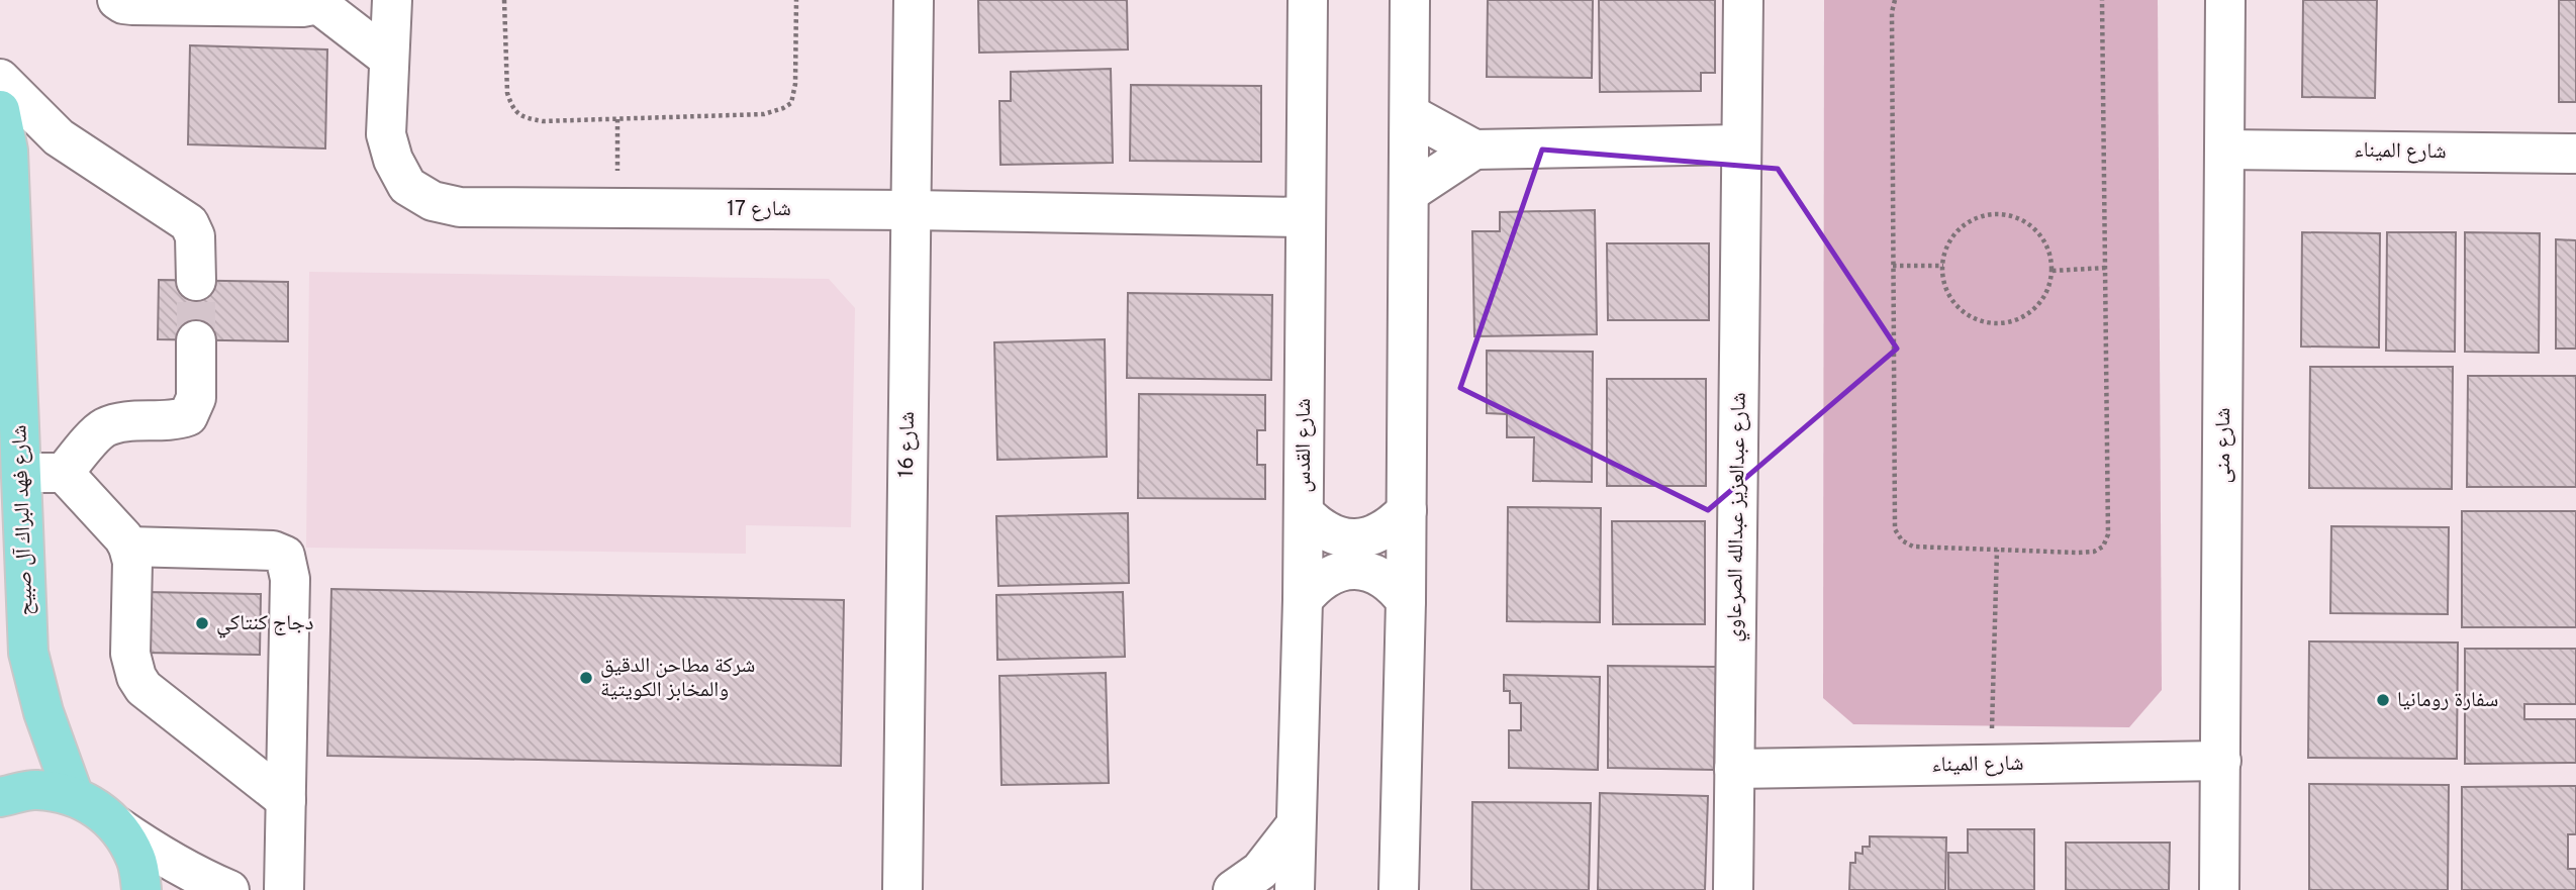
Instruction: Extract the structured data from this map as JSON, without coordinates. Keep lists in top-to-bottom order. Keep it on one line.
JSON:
{"streets":{"main road":["شارع فهد البراك آل صبيح"],"street":["شارع الميناء","شارع 17","شارع 16","شارع القدس","شارع منى","شارع عبدالعزيز عبدالله الصرعاوي"]},"crossings":[["شارع الميناء","شارع منى"],["شارع الميناء","شارع عبدالعزيز عبدالله الصرعاوي"],["شارع 17","شارع 16"],["شارع 17","شارع القدس"]],"places":["دجاج كنتاكي","شركة مطاحن الدقيق والمخابز الكويتية","سفارة رومانيا"]}
